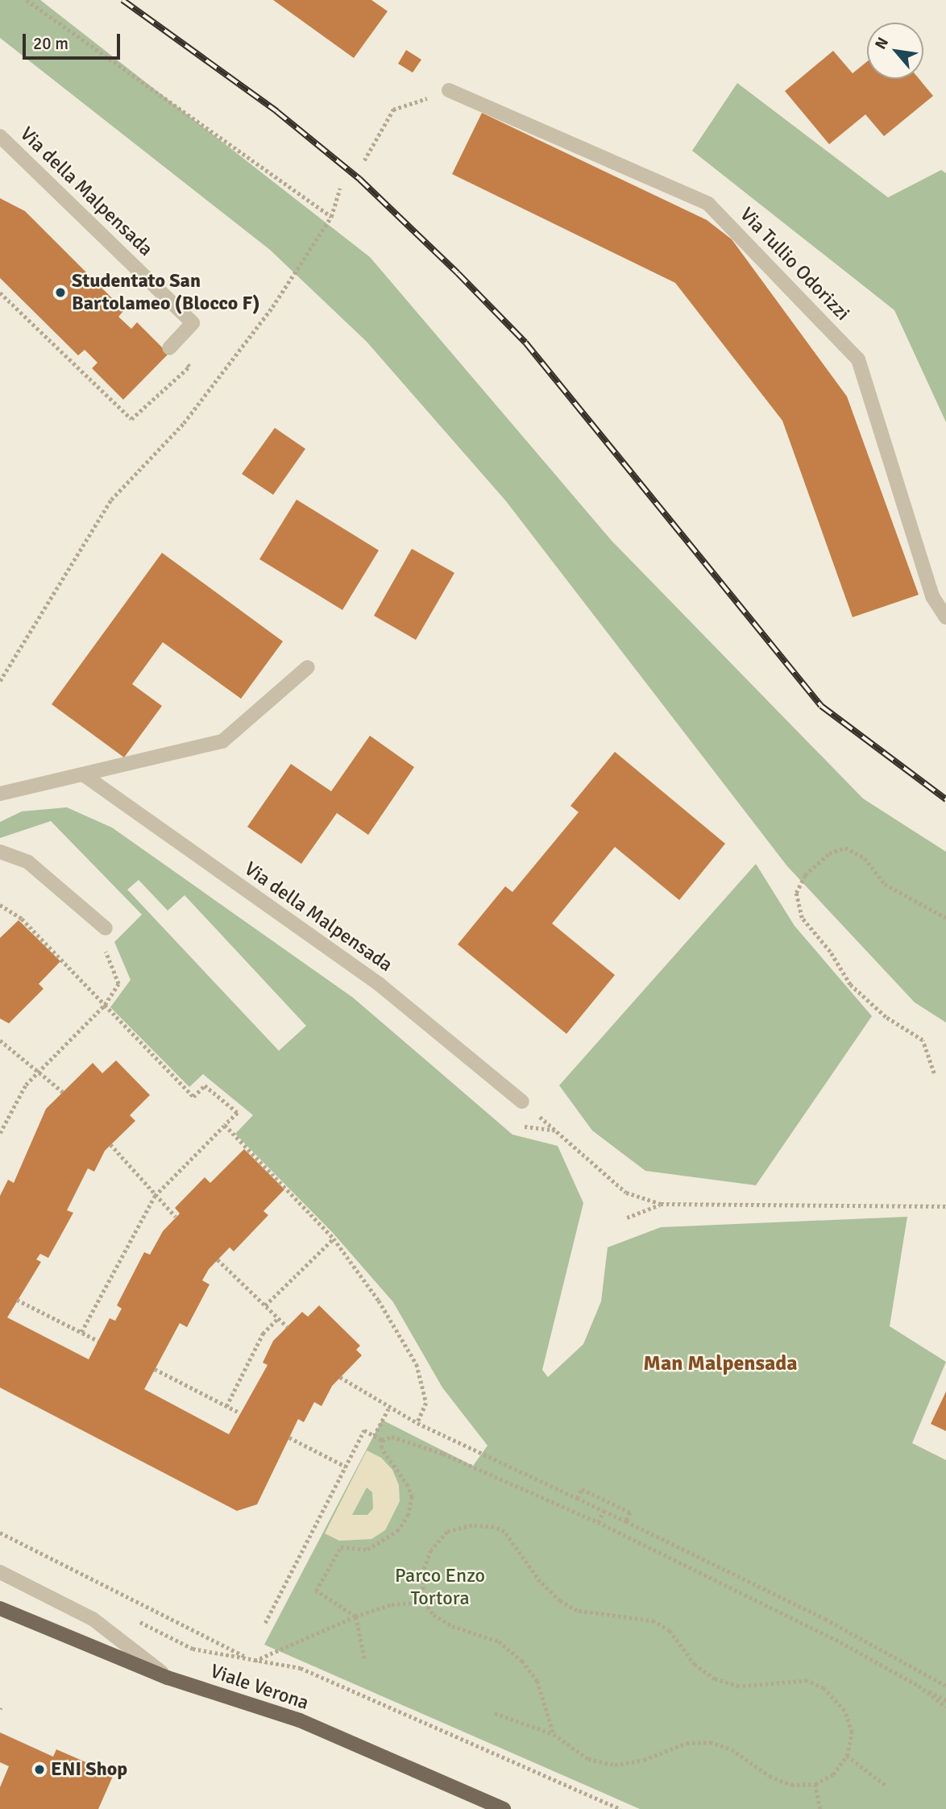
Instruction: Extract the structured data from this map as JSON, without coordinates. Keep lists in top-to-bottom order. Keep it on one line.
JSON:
{"streets":{"main road":["Viale Verona"],"street":["Via della Malpensada","Via Tullio Odorizzi"]},"districts":["Man Malpensada"],"parks":["Parco Enzo Tortora"],"places":["Studentato San Bartolameo (Blocco F)","ENI Shop"],"scale_bar":"20 m","north":"top left"}
